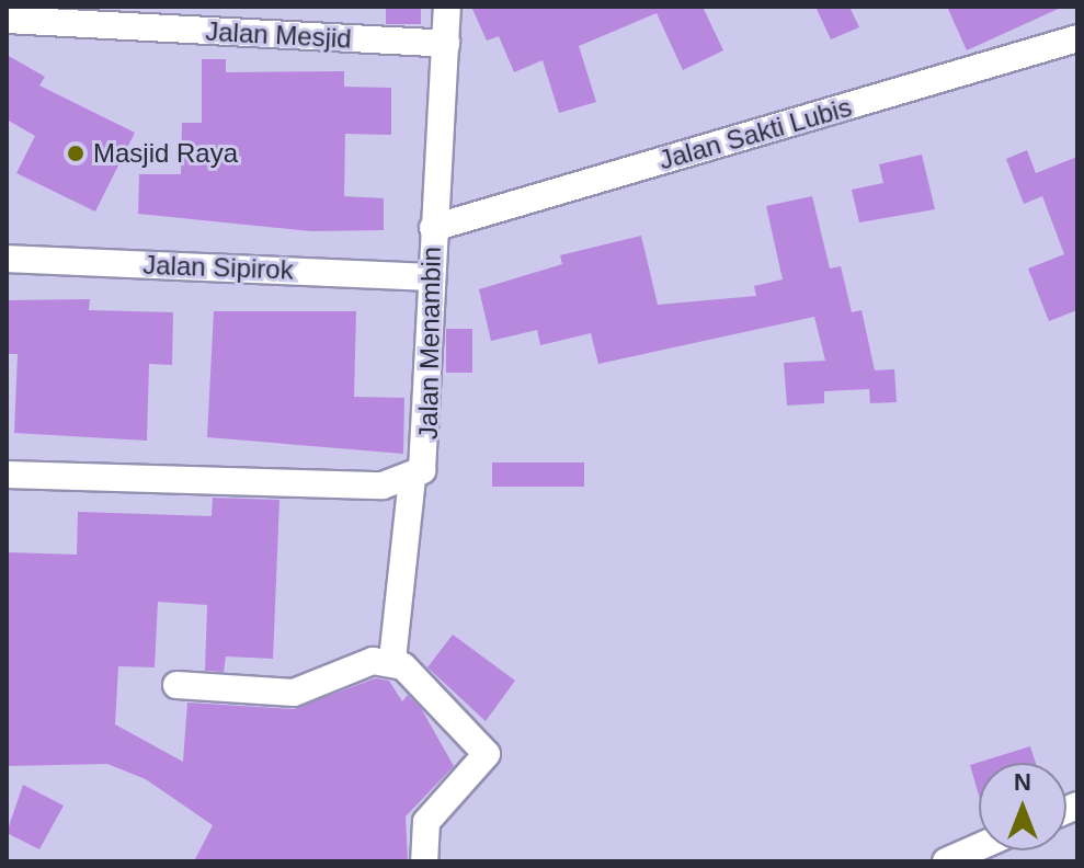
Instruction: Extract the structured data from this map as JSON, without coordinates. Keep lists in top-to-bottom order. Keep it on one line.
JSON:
{"streets":{"street":["Jalan Mesjid","Jalan Sakti Lubis","Jalan Sipirok","Jalan Menambin"]},"crossings":[["Jalan Mesjid","Jalan Menambin"],["Jalan Sakti Lubis","Jalan Menambin"],["Jalan Sipirok","Jalan Menambin"]],"places":["Masjid Raya"],"north":"top"}
